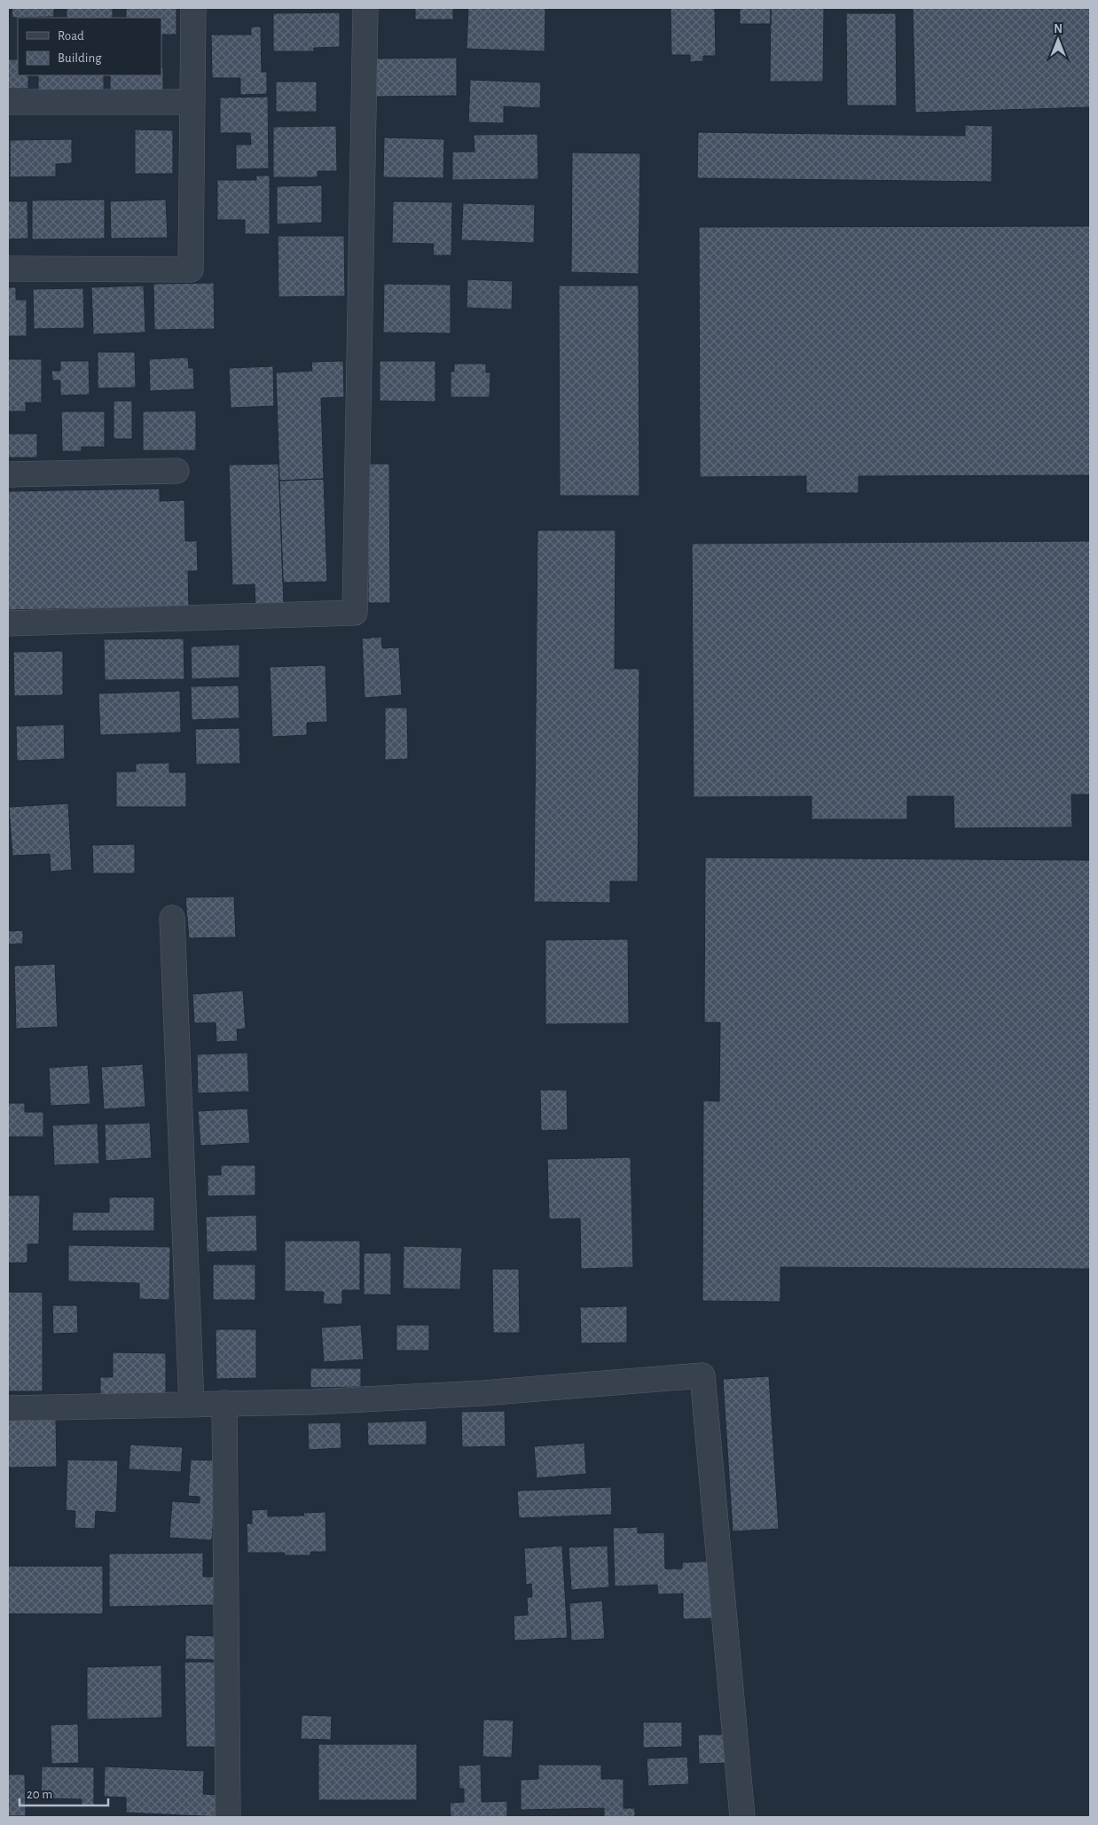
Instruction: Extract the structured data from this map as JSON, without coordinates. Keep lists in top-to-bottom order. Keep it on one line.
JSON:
{"legend":["Road","Building"],"scale_bar":"20 m","north":"top"}
